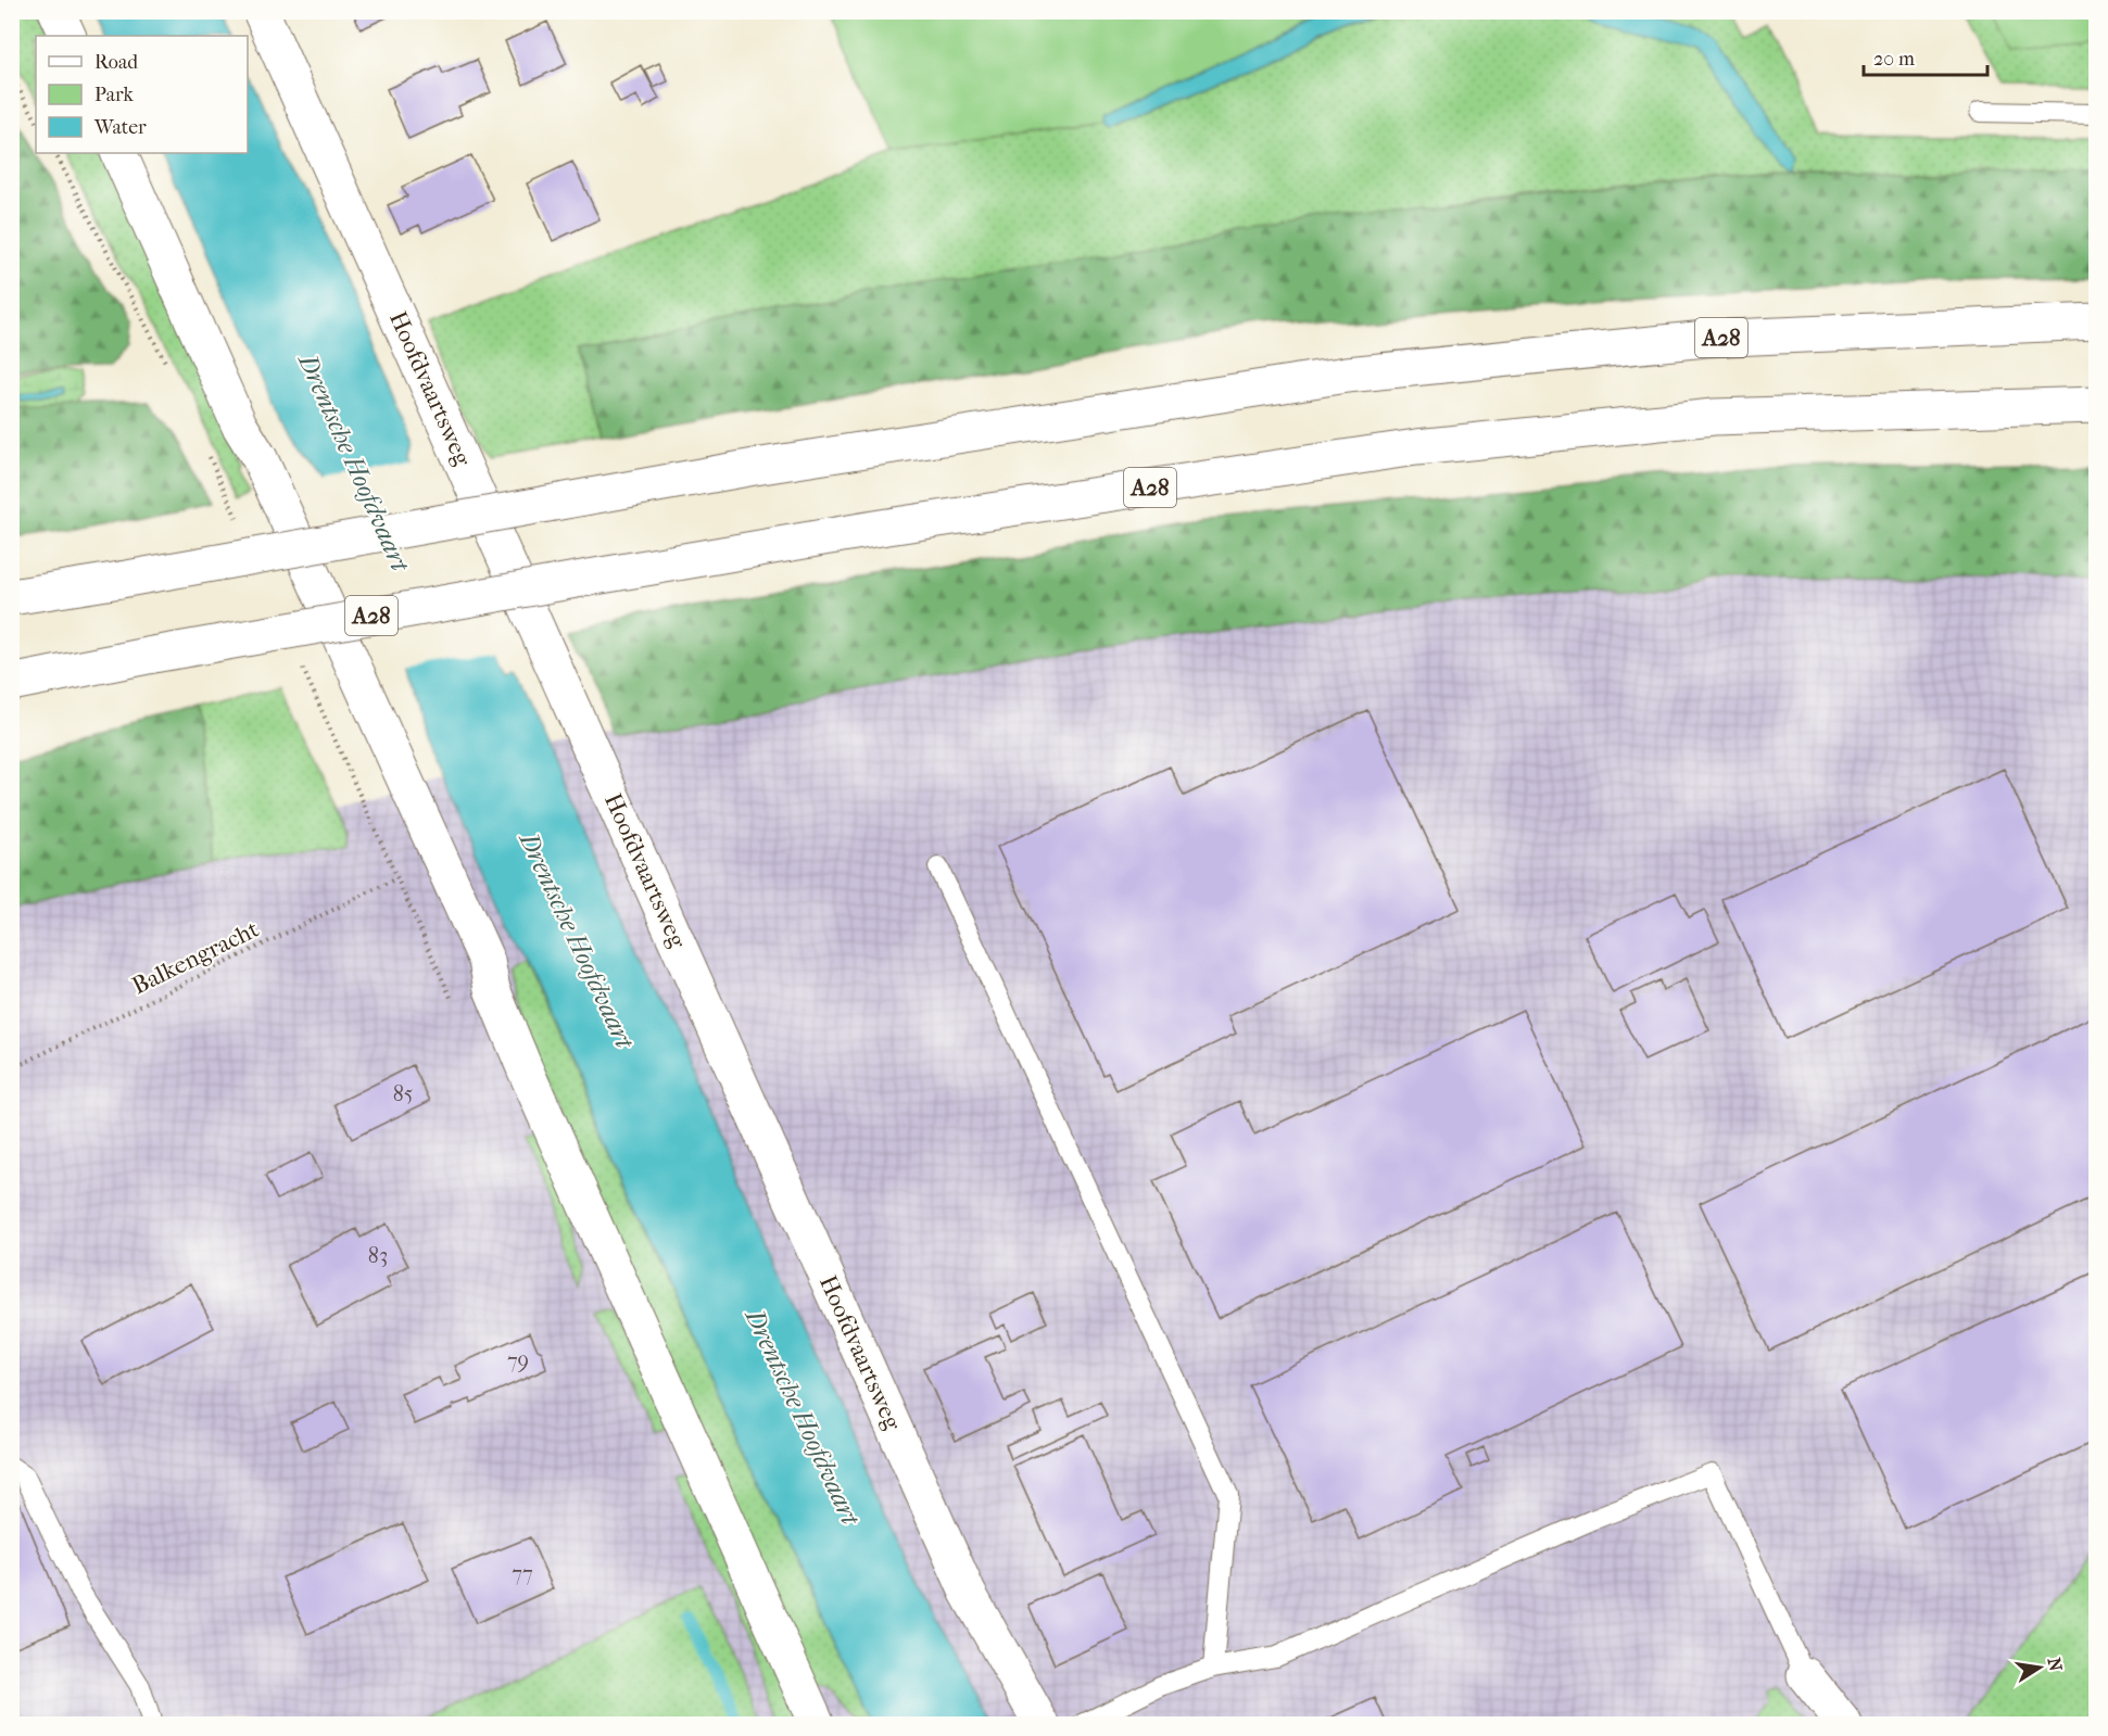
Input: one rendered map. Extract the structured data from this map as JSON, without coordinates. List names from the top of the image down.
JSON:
{
  "streets": {
    "main road": ["A28", "Hoofdvaartsweg"],
    "path": ["Balkengracht"]
  },
  "water": ["Drentsche Hoofdvaart"],
  "house_numbers": [
    "85",
    "83",
    "79",
    "77"
  ],
  "legend": ["Road", "Park", "Water"],
  "scale_bar": "20 m",
  "north": "right"
}
